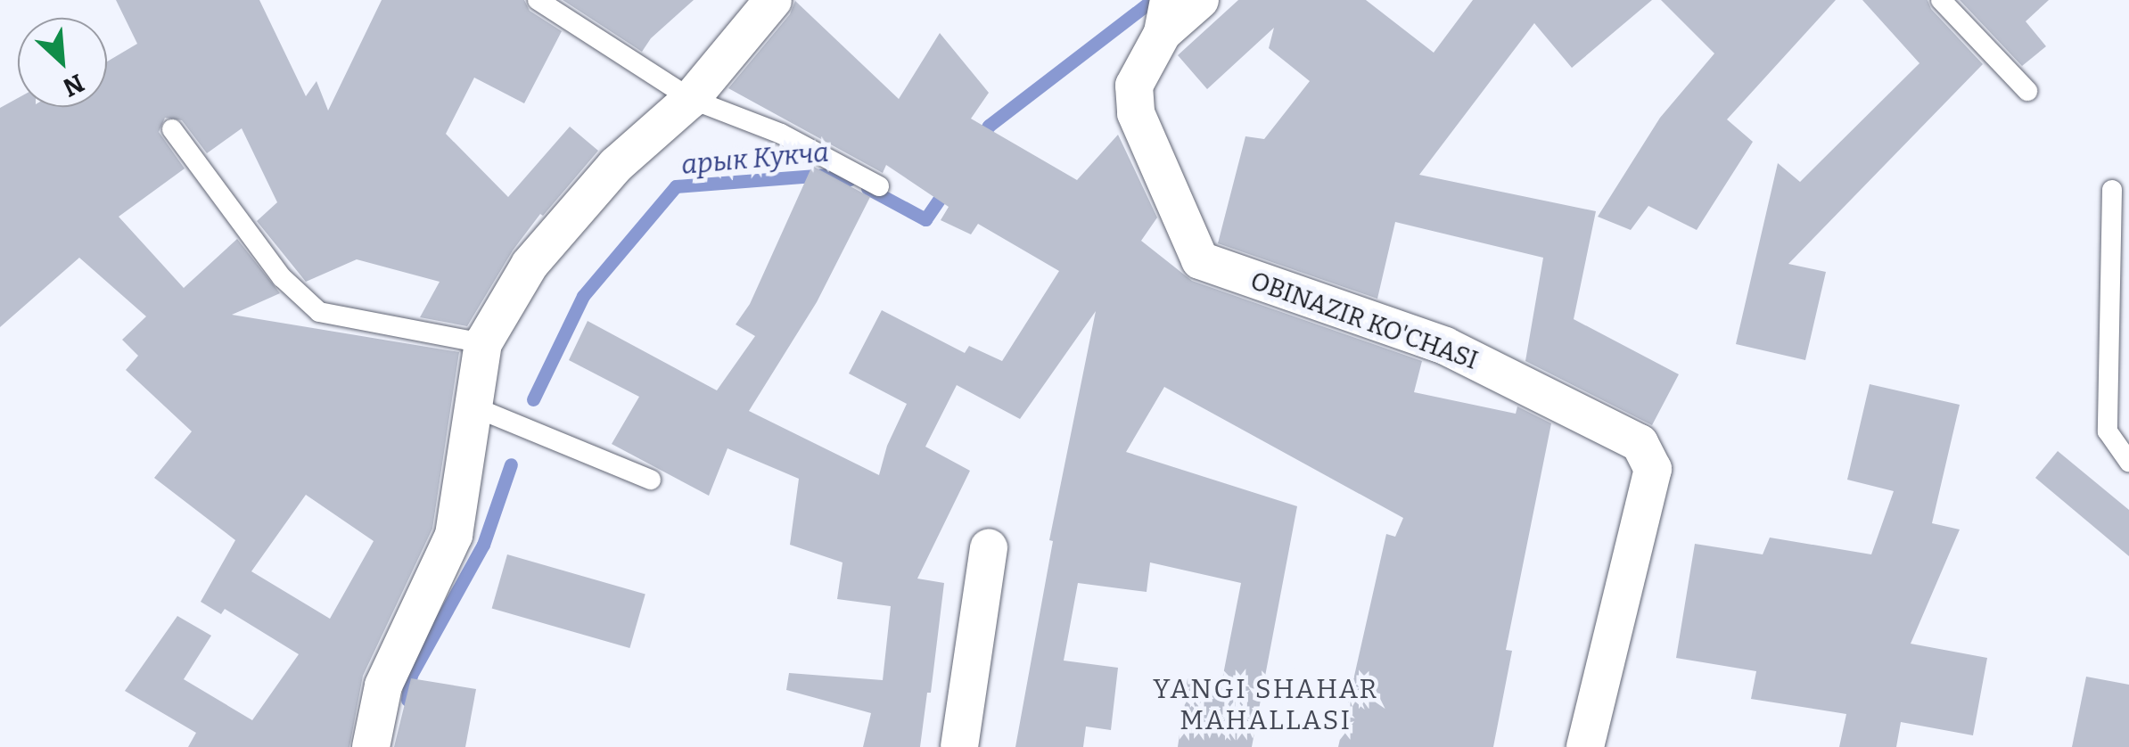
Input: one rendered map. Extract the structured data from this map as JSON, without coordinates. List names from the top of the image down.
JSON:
{
  "streets": {
    "street": ["OBINAZIR KO'CHASI"]
  },
  "districts": ["YANGI SHAHAR MAHALLASI"],
  "water": ["арык Кукча"],
  "north": "bottom right"
}
